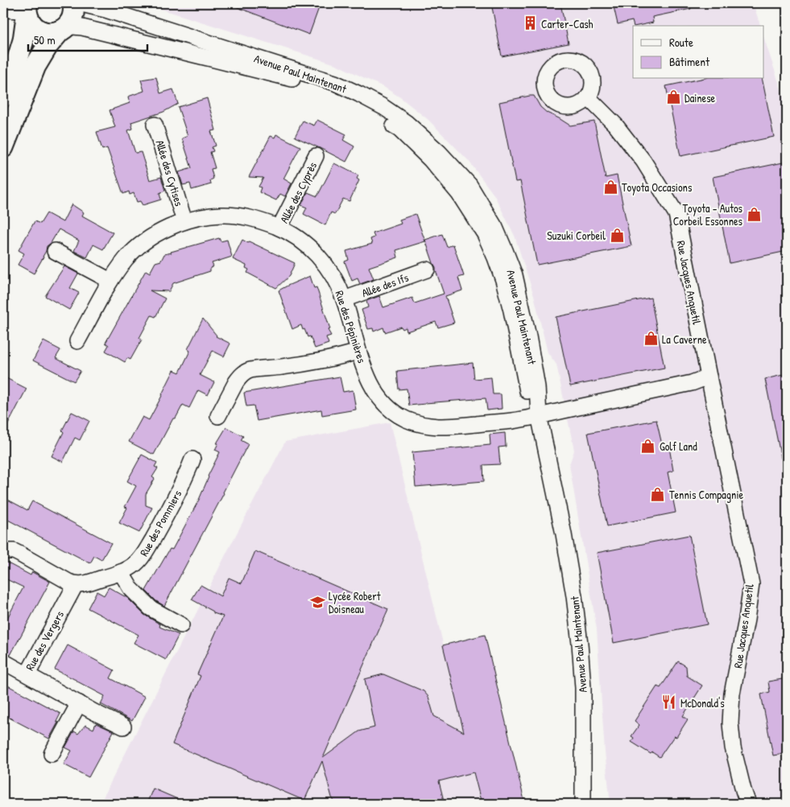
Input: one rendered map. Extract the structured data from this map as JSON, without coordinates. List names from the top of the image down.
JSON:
{
  "streets": {
    "street": [
      "Avenue Paul Maintenant",
      "Allée des Cytises",
      "Allée des Cyprès",
      "Rue Jacques Anquetil",
      "Allée des Ifs",
      "Rue des Pépinières",
      "Rue des Pommiers",
      "Rue des Vergers"
    ]
  },
  "crossings": [
    ["Avenue Paul Maintenant", "Rue des Pépinières"],
    ["Allée des Cytises", "Rue des Pépinières"],
    ["Allée des Cyprès", "Rue des Pépinières"],
    ["Allée des Ifs", "Rue des Pépinières"],
    ["Rue des Pommiers", "Rue des Vergers"]
  ],
  "places": {
    "building": ["Carter-Cash"],
    "shop": [
      "Dainese",
      "Toyota Occasions",
      "Toyota - Autos Corbeil Essonnes",
      "Suzuki Corbeil",
      "La Caverne",
      "Golf Land",
      "Tennis Compagnie"
    ],
    "school or university": ["Lycée Robert Doisneau"],
    "restaurant": ["McDonald's"]
  },
  "legend": ["Route", "Bâtiment"],
  "scale_bar": "50 m"
}
